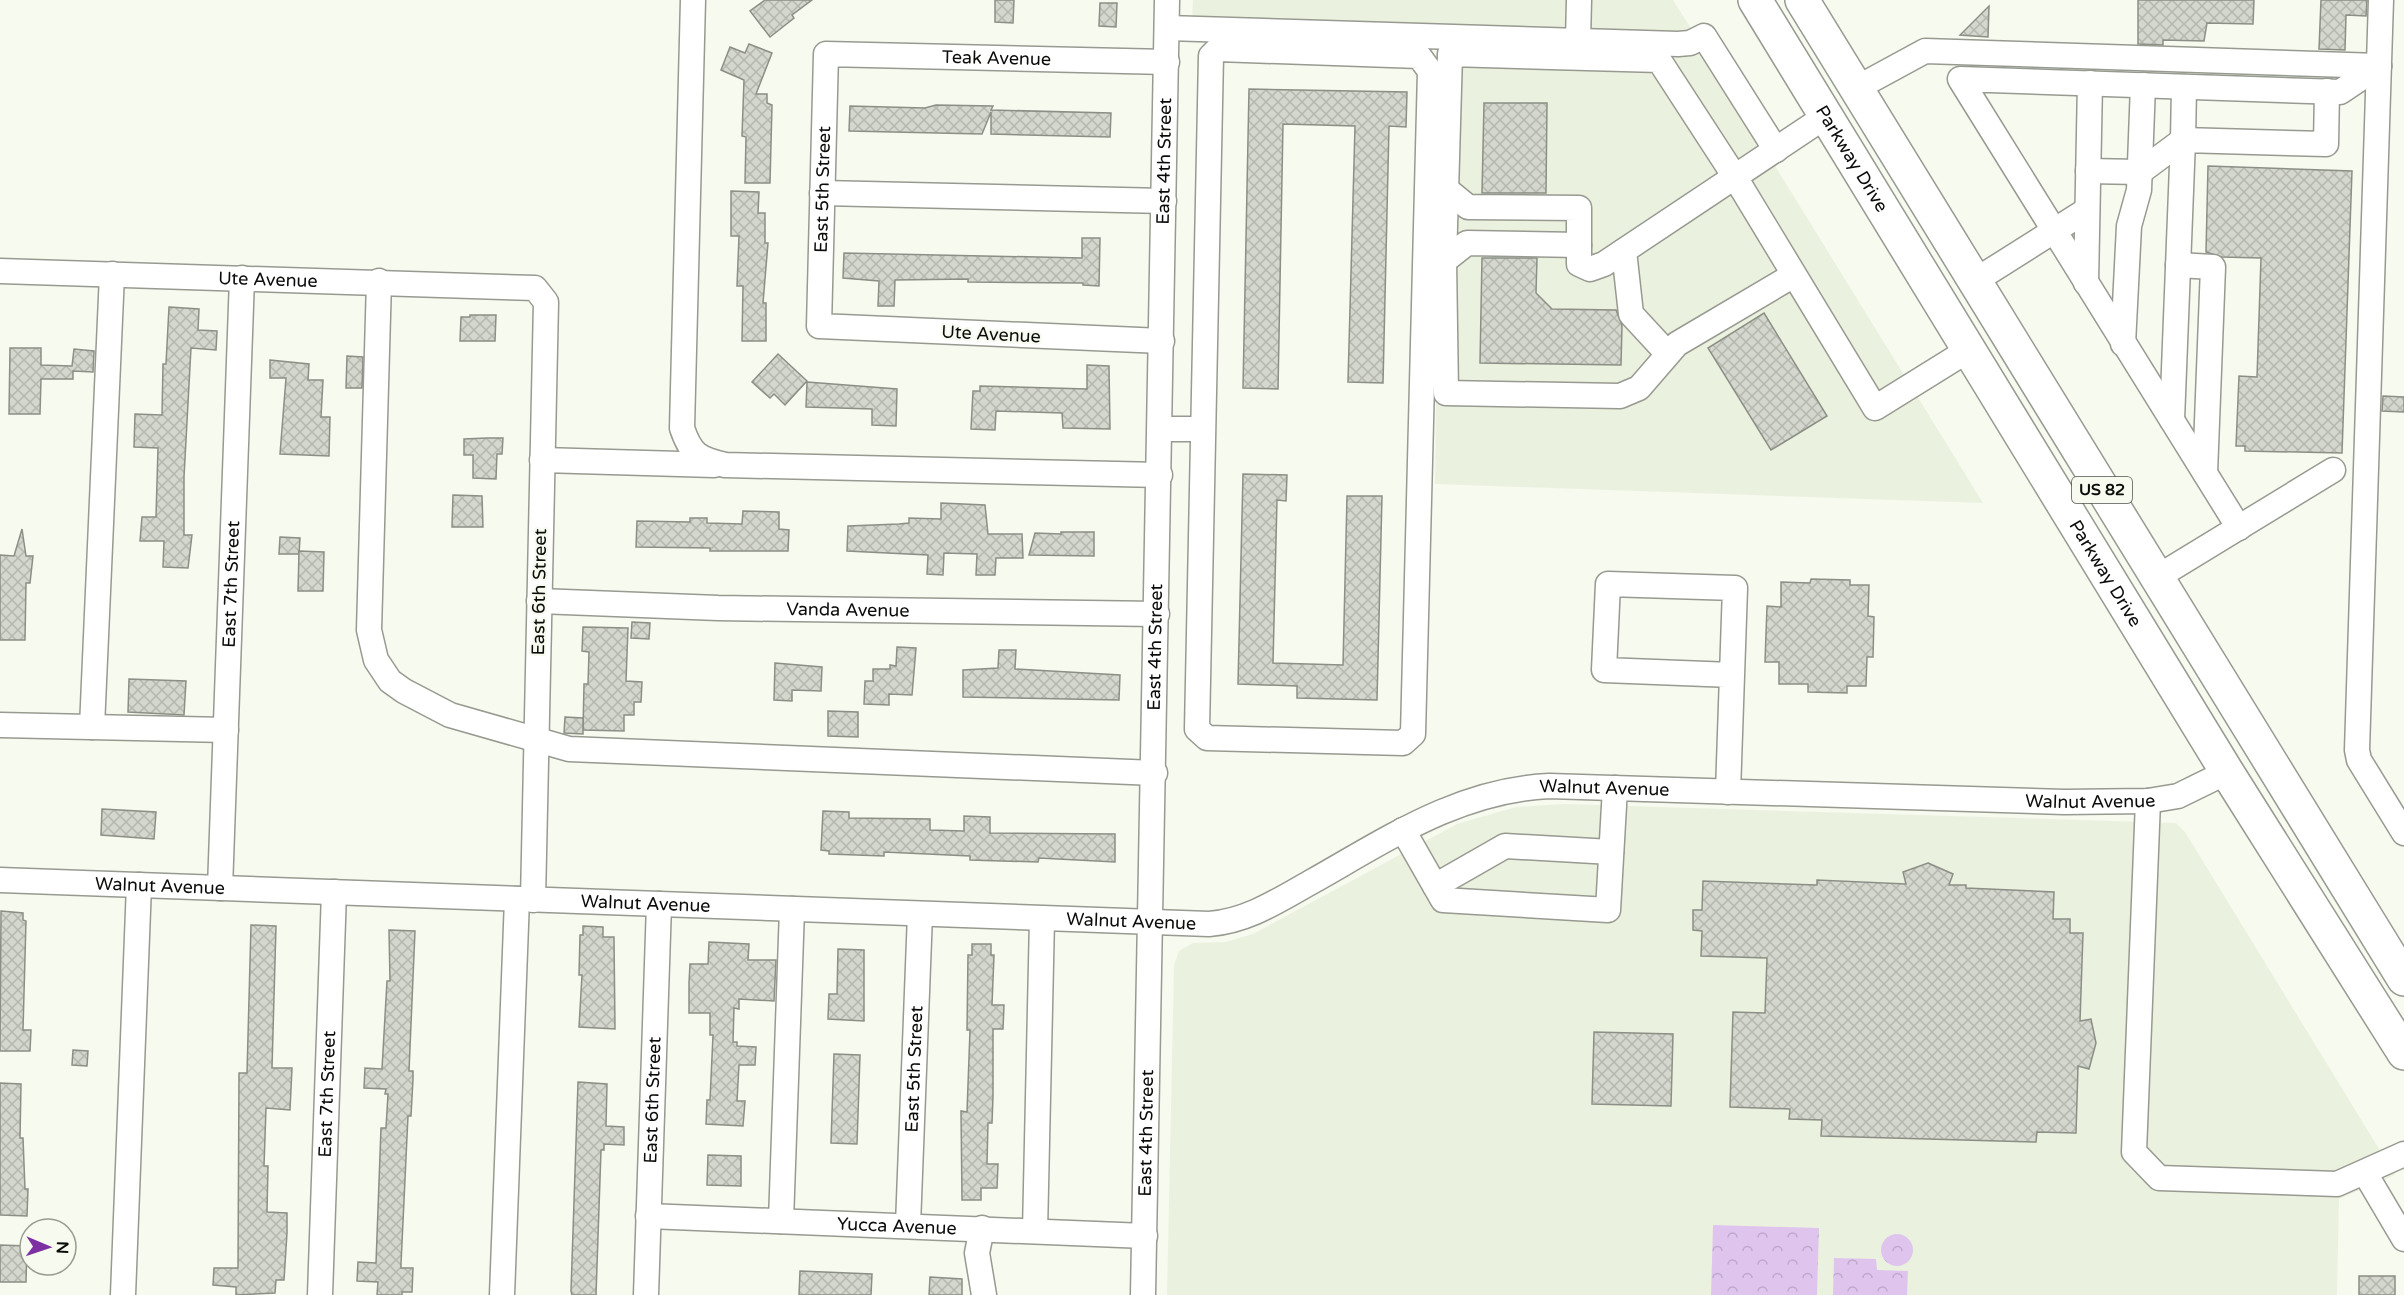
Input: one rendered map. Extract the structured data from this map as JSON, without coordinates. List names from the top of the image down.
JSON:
{
  "streets": {
    "highway": ["Parkway Drive", "US 82"],
    "street": [
      "Teak Avenue",
      "East 4th Street",
      "East 5th Street",
      "Ute Avenue",
      "East 7th Street",
      "East 6th Street",
      "Vanda Avenue",
      "Walnut Avenue",
      "Yucca Avenue"
    ]
  },
  "crossings": [
    ["Teak Avenue", "East 4th Street"],
    ["Teak Avenue", "East 5th Street"],
    ["Parkway Drive", "Walnut Avenue"],
    ["East 4th Street", "Ute Avenue"],
    ["East 4th Street", "Vanda Avenue"],
    ["East 4th Street", "Walnut Avenue"],
    ["East 4th Street", "Yucca Avenue"],
    ["East 5th Street", "Ute Avenue"],
    ["East 5th Street", "Walnut Avenue"],
    ["East 5th Street", "Yucca Avenue"],
    ["Ute Avenue", "East 7th Street"],
    ["Ute Avenue", "East 6th Street"],
    ["East 7th Street", "Walnut Avenue"],
    ["East 6th Street", "Vanda Avenue"],
    ["East 6th Street", "Walnut Avenue"],
    ["East 6th Street", "Yucca Avenue"]
  ],
  "north": "right"
}
